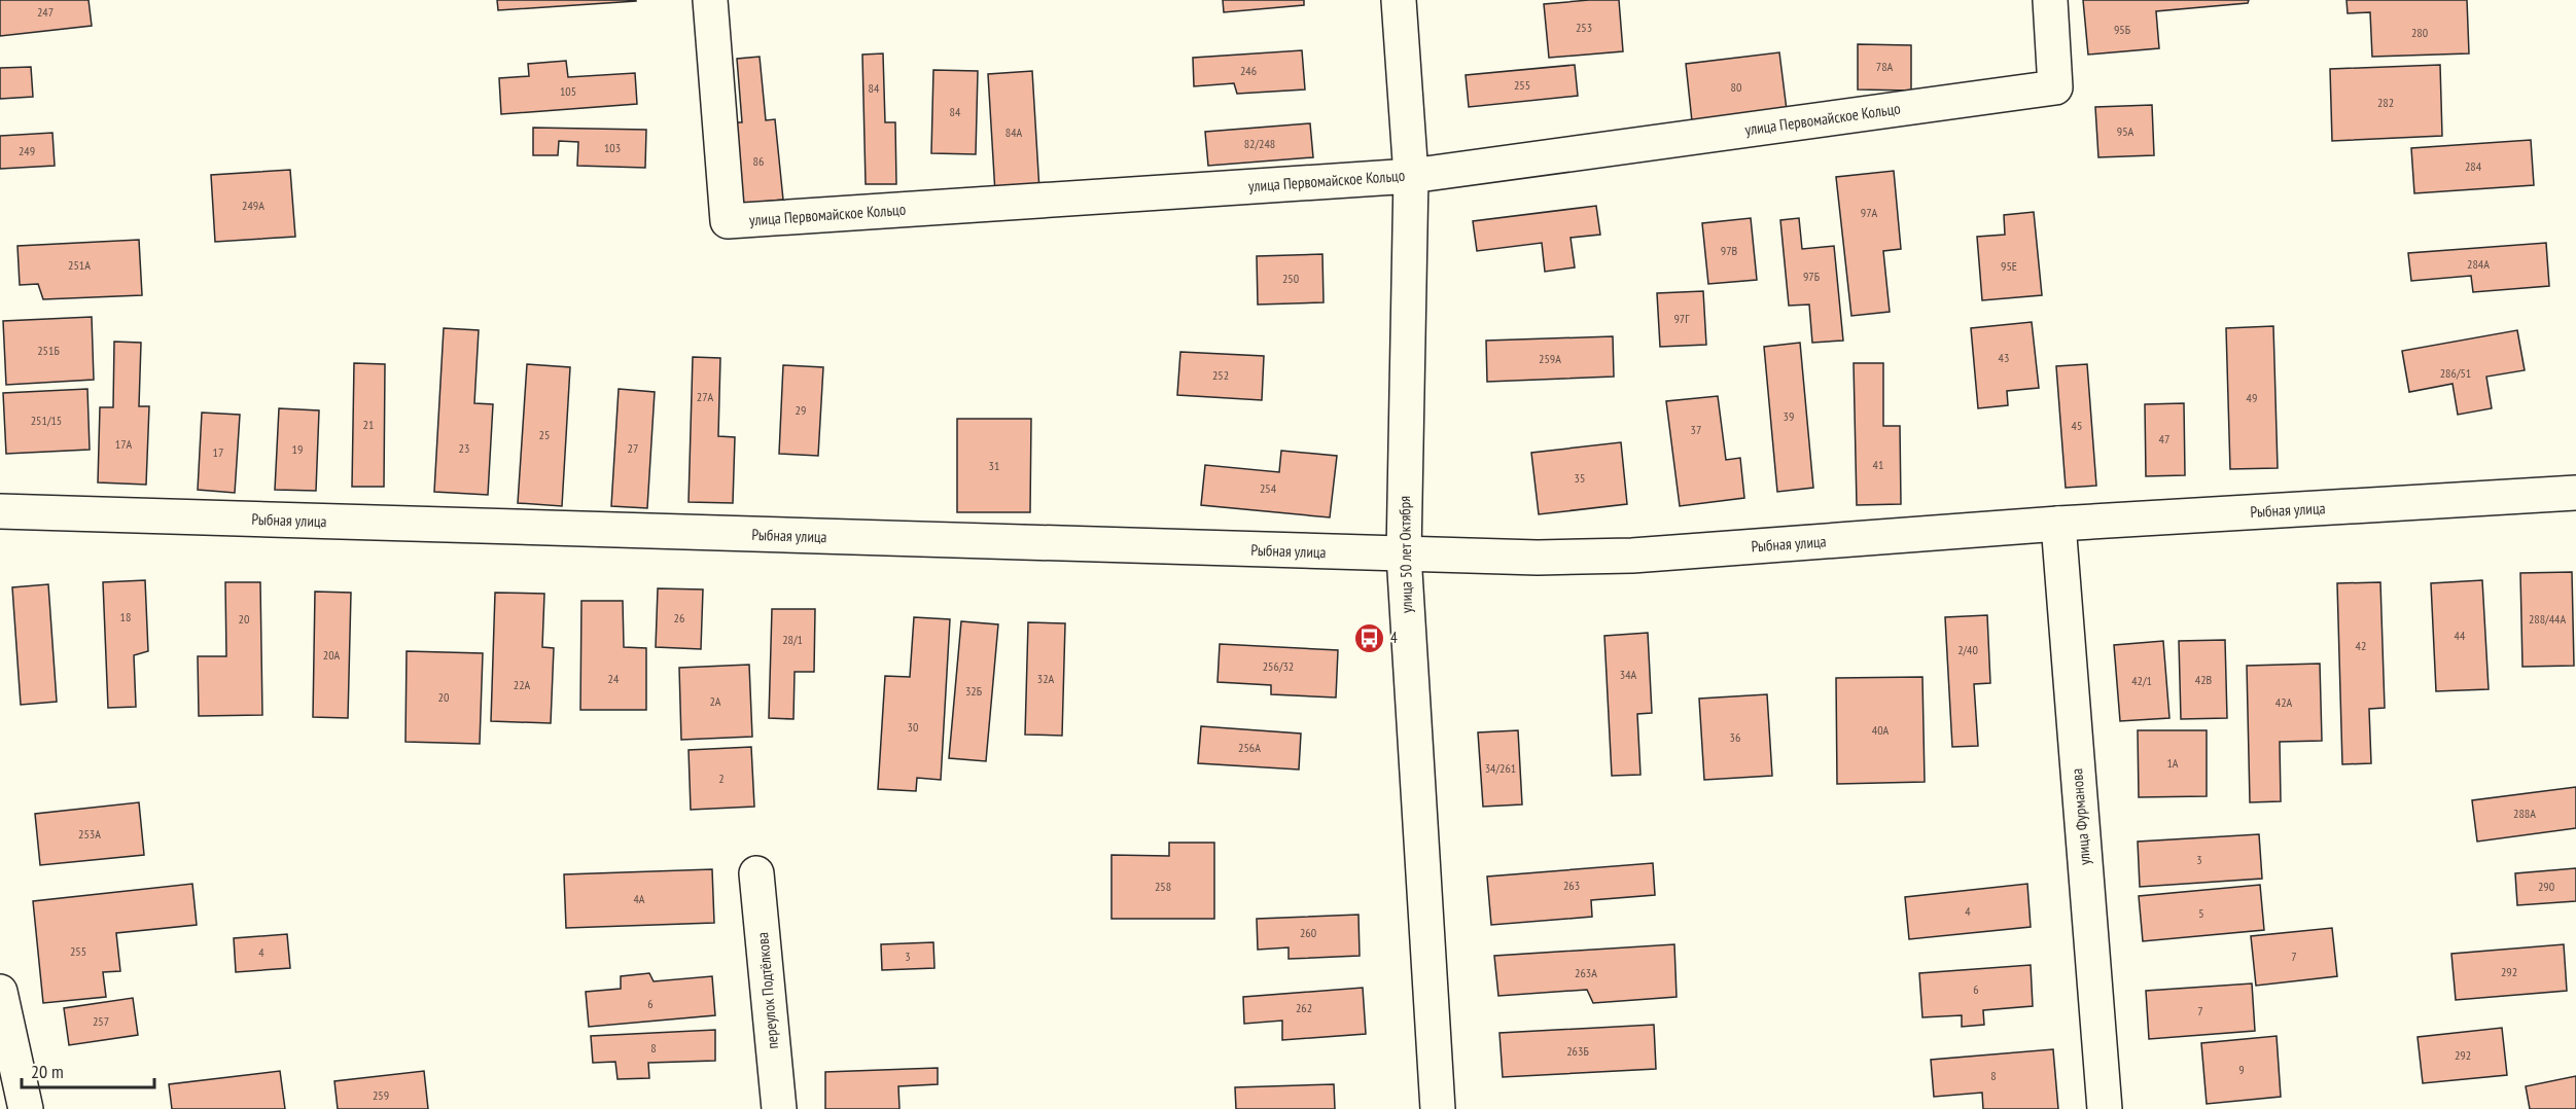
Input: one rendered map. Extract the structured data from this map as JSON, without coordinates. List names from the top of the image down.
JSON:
{
  "streets": {
    "street": [
      "улица Первомайское Кольцо",
      "Рыбная улица",
      "улица 50 лет Октября",
      "улица Фурманова",
      "переулок Подтёлкова"
    ]
  },
  "crossings": [
    ["улица Первомайское Кольцо", "улица 50 лет Октября"],
    ["Рыбная улица", "улица 50 лет Октября"],
    ["Рыбная улица", "улица Фурманова"]
  ],
  "places": {
    "bus stop": ["4"]
  },
  "house_numbers": [
    "247",
    "253",
    "95Б",
    "280",
    "78А",
    "246",
    "255",
    "80",
    "84",
    "105",
    "282",
    "84",
    "95А",
    "84А",
    "82/248",
    "103",
    "249",
    "86",
    "284",
    "249А",
    "97А",
    "97В",
    "284А",
    "251А",
    "95Е",
    "97Б",
    "250",
    "97Г",
    "251Б",
    "43",
    "259А",
    "286/51",
    "252",
    "27А",
    "49",
    "29",
    "39",
    "251/15",
    "21",
    "45",
    "37",
    "25",
    "47",
    "17А",
    "23",
    "27",
    "19",
    "17",
    "41",
    "31",
    "35",
    "254",
    "18",
    "26",
    "20",
    "288/44А",
    "44",
    "28/1",
    "42",
    "2/40",
    "20А",
    "256/32",
    "34А",
    "24",
    "32А",
    "42В",
    "42/1",
    "22А",
    "32Б",
    "20",
    "2А",
    "42А",
    "30",
    "40А",
    "36",
    "256А",
    "1А",
    "34/261",
    "2",
    "288А",
    "253А",
    "3",
    "263",
    "258",
    "290",
    "4А",
    "4",
    "5",
    "260",
    "255",
    "4",
    "3",
    "7",
    "292",
    "263А",
    "6",
    "6",
    "262",
    "7",
    "257",
    "8",
    "263Б",
    "292",
    "9",
    "8",
    "259"
  ],
  "scale_bar": "20 m"
}
